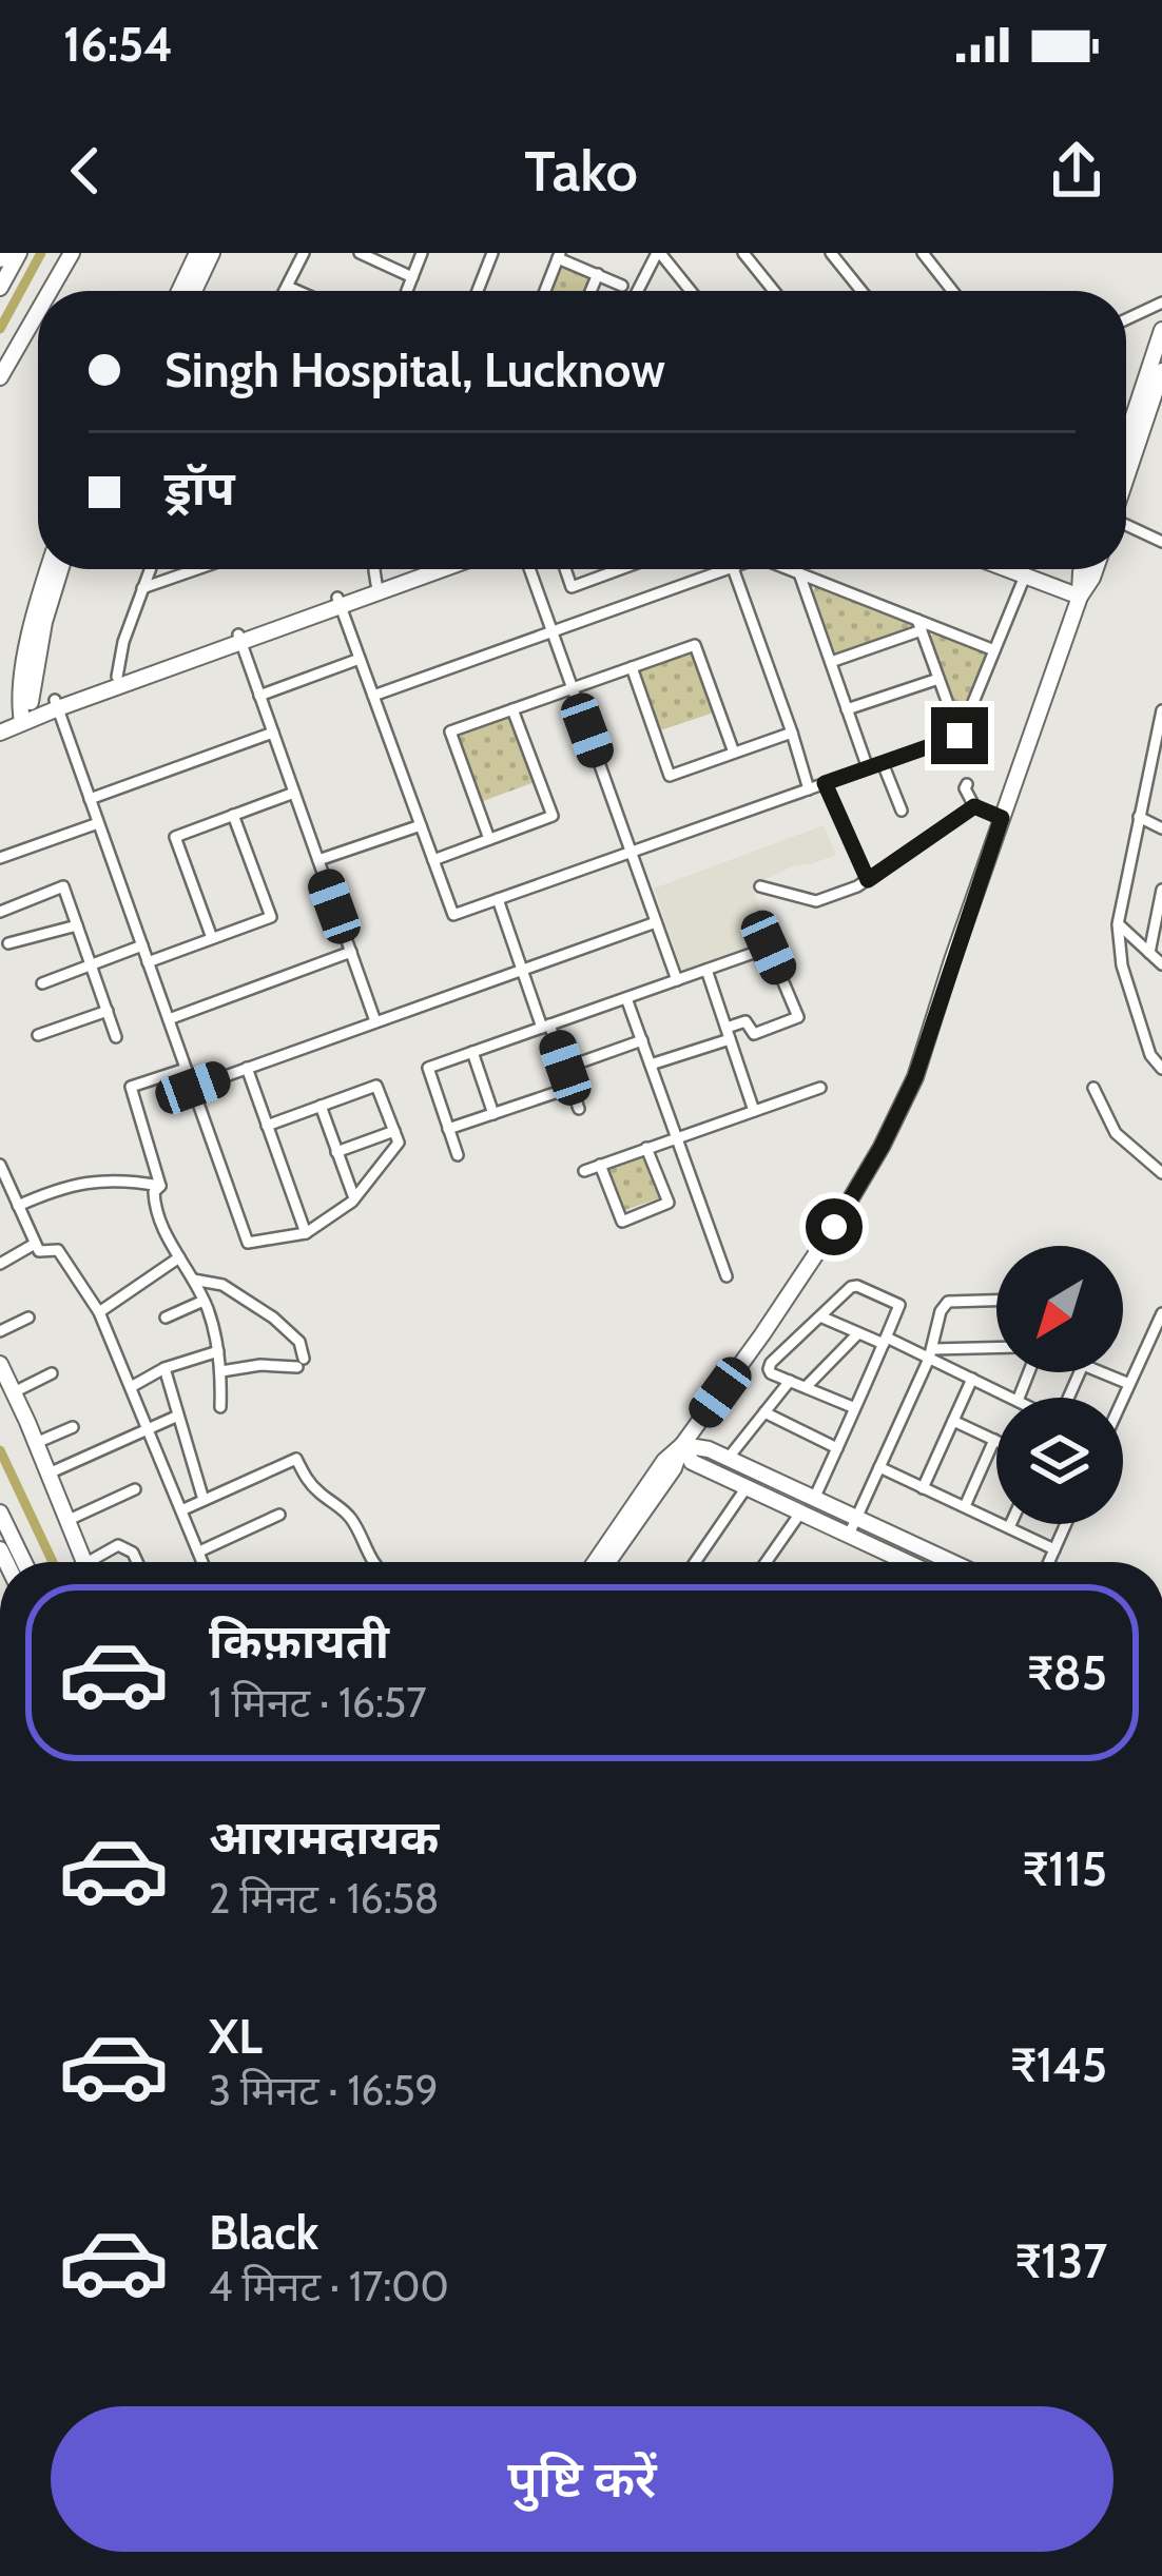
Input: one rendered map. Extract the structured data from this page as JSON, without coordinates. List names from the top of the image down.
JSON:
{
  "north": "bottom left",
  "page": {
    "status": "16:54",
    "header": "Tako",
    "banner": ["Singh Hospital, Lucknow", "ड्रॉप"],
    "list": [
      {
        "name": "किफ़ायती",
        "note": "1 मिनट · 16:57",
        "value": "₹85"
      },
      {
        "name": "आरामदायक",
        "note": "2 मिनट · 16:58",
        "value": "₹115"
      },
      {
        "name": "XL",
        "note": "3 मिनट · 16:59",
        "value": "₹145"
      },
      {
        "name": "Black",
        "note": "4 मिनट · 17:00",
        "value": "₹137"
      }
    ],
    "buttons": "पुष्टि करें"
  }
}
